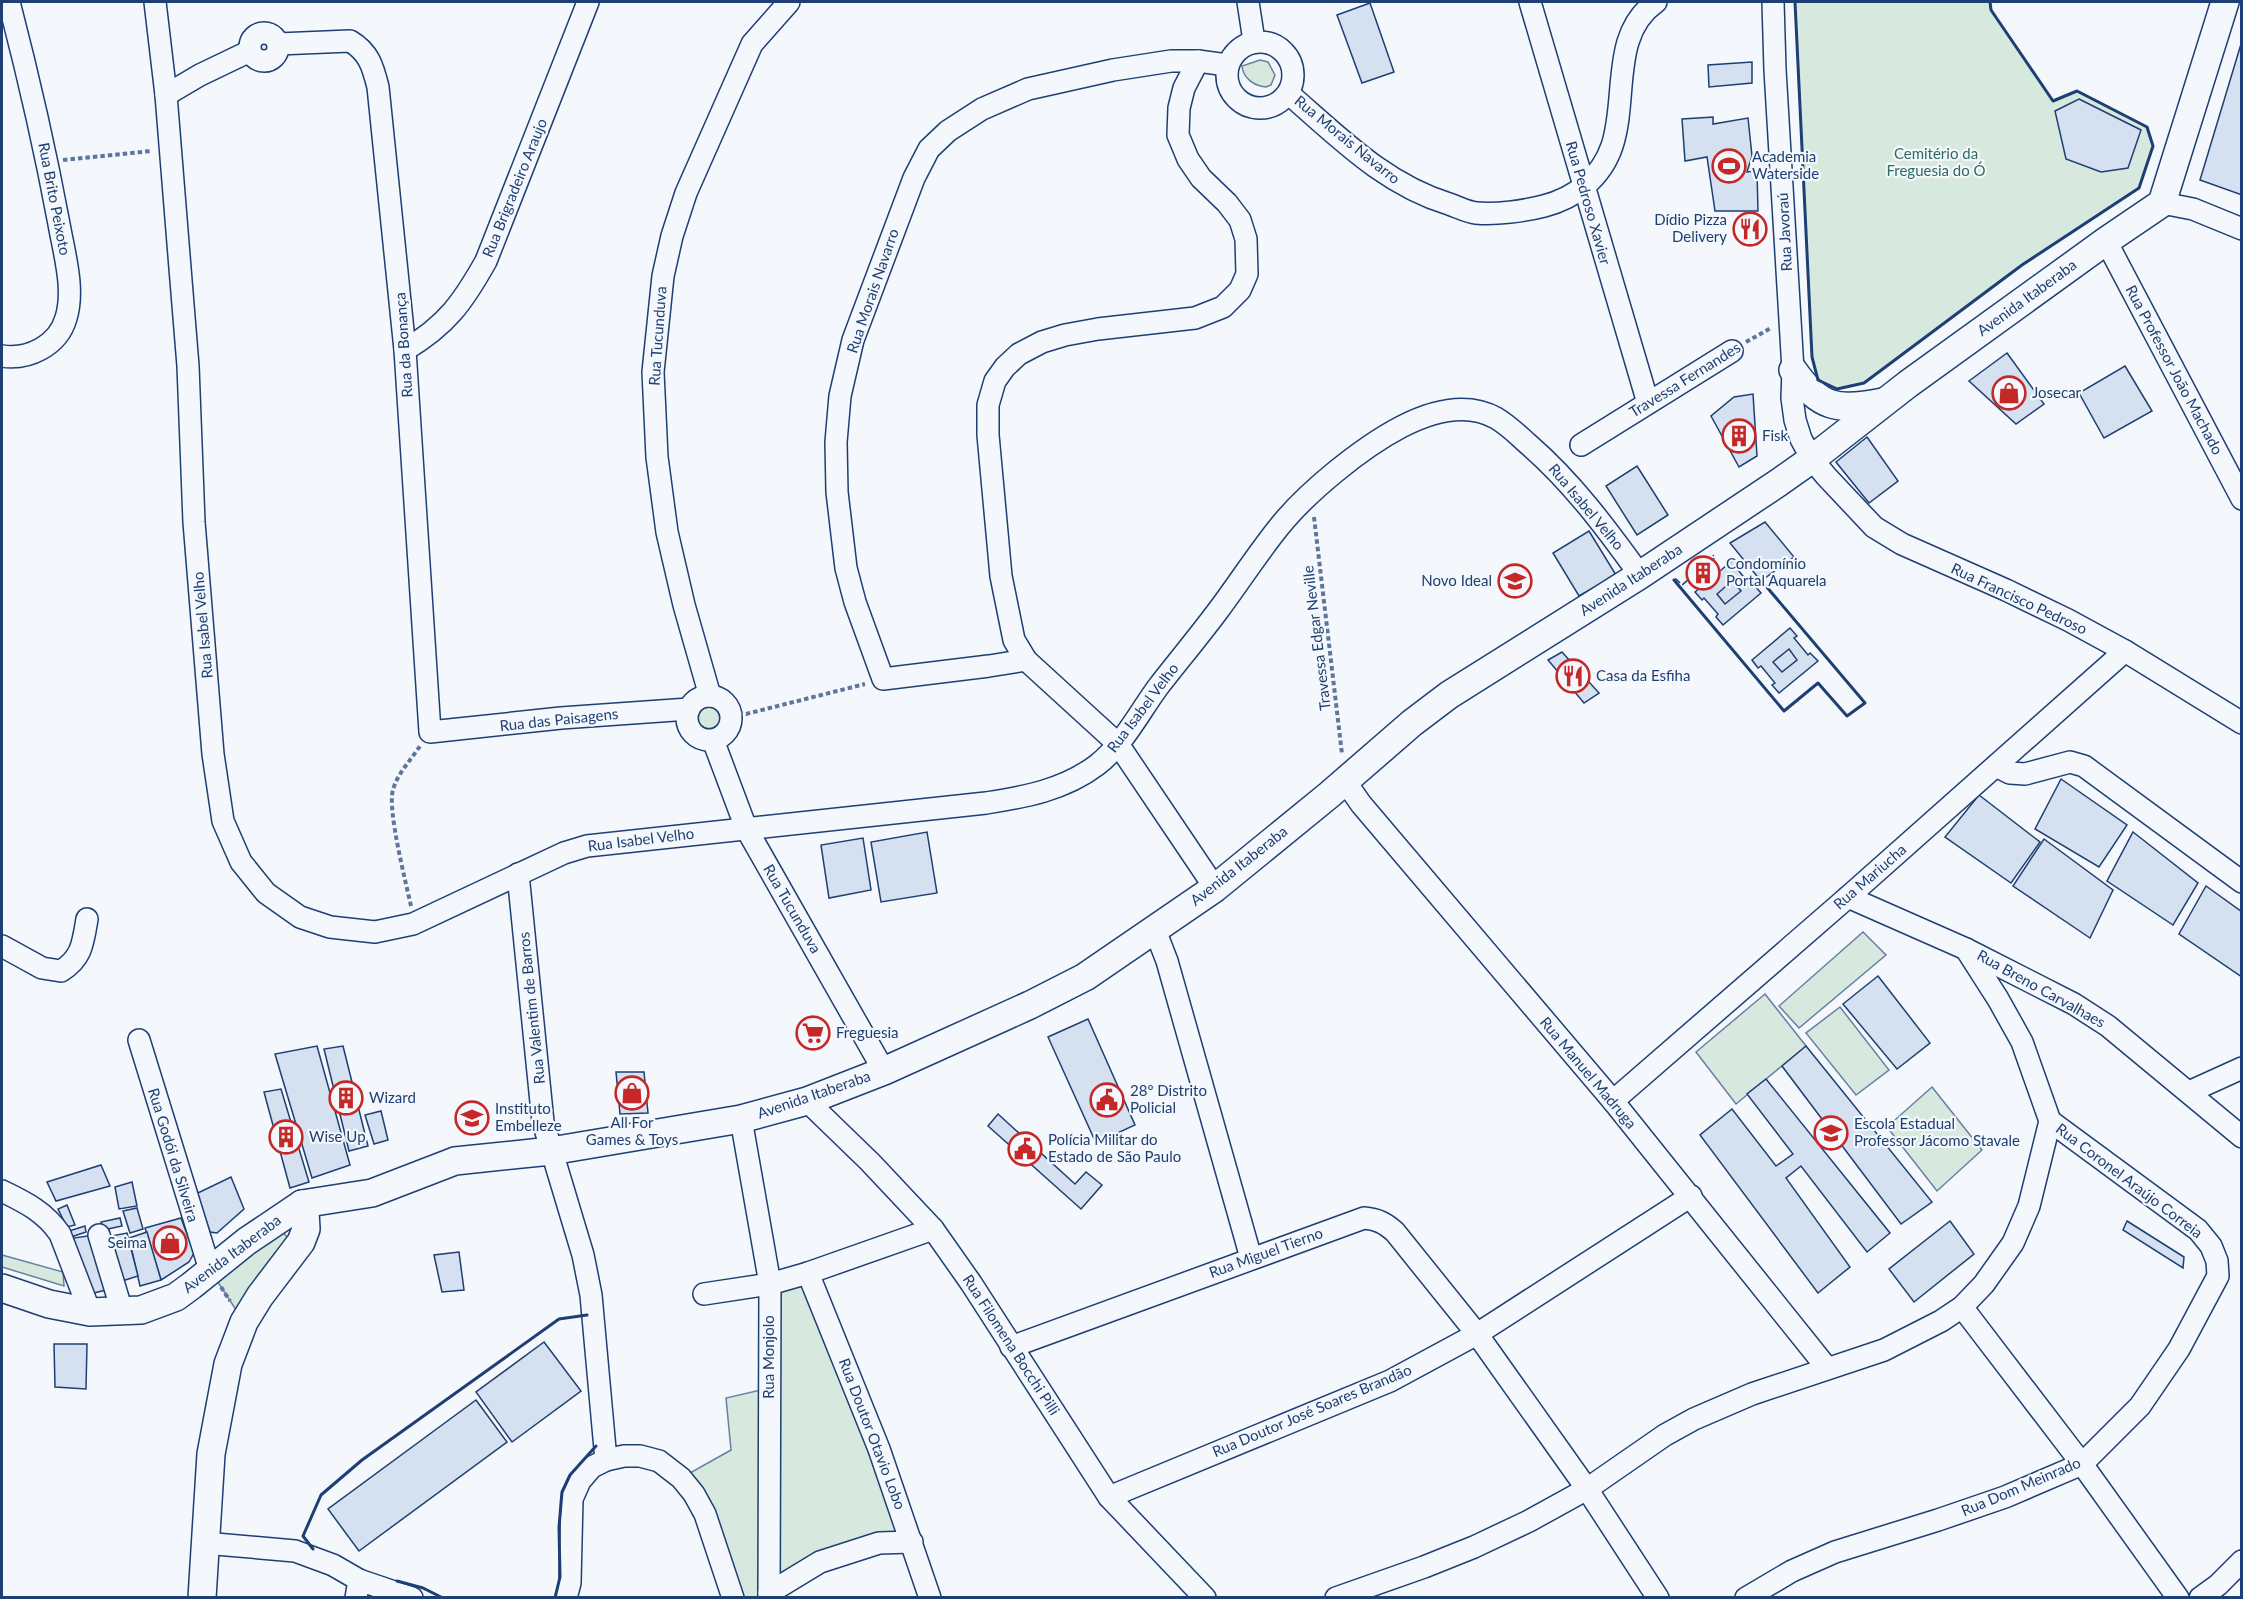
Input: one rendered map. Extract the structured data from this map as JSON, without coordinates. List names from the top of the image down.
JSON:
{
  "streets": {
    "main road": ["Avenida Itaberaba"],
    "street": [
      "Rua Morais Navarro",
      "Rua Brigradeiro Araujo",
      "Rua Brito Peixoto",
      "Rua Pedroso Xavier",
      "Rua Javoraú",
      "Rua Tucunduva",
      "Rua da Bonança",
      "Rua Professor João Machado",
      "Travessa Fernandes",
      "Rua Isabel Velho",
      "Rua Francisco Pedroso",
      "Rua das Paisagens",
      "Rua Mariucha",
      "Rua Breno Carvalhaes",
      "Rua Valentim de Barros",
      "Rua Manuel Madruga",
      "Rua Godói da Silveira",
      "Rua Coronel Araújo Correia",
      "Rua Miguel Tierno",
      "Rua Filomena Bocchi Pilli",
      "Rua Monjolo",
      "Rua Doutor José Soares Brandão",
      "Rua Doutor Otavio Lobo",
      "Rua Dom Meinrado"
    ],
    "path": ["Travessa Edgar Neville"]
  },
  "crossings": [
    ["Rua Morais Navarro", "Rua Pedroso Xavier"],
    ["Rua Brigradeiro Araujo", "Rua da Bonança"],
    ["Rua Pedroso Xavier", "Travessa Fernandes"],
    ["Rua Javoraú", "Avenida Itaberaba"],
    ["Rua Javoraú", "Travessa Fernandes"],
    ["Rua Javoraú", "Rua Francisco Pedroso"],
    ["Avenida Itaberaba", "Rua Tucunduva"],
    ["Avenida Itaberaba", "Rua Professor João Machado"],
    ["Avenida Itaberaba", "Rua Isabel Velho"],
    ["Avenida Itaberaba", "Rua Francisco Pedroso"],
    ["Avenida Itaberaba", "Travessa Edgar Neville"],
    ["Avenida Itaberaba", "Rua Valentim de Barros"],
    ["Avenida Itaberaba", "Rua Manuel Madruga"],
    ["Avenida Itaberaba", "Rua Godói da Silveira"],
    ["Avenida Itaberaba", "Rua Filomena Bocchi Pilli"],
    ["Avenida Itaberaba", "Rua Monjolo"],
    ["Rua Tucunduva", "Rua Isabel Velho"],
    ["Rua Tucunduva", "Rua das Paisagens"],
    ["Rua da Bonança", "Rua Isabel Velho"],
    ["Rua da Bonança", "Rua das Paisagens"],
    ["Rua Isabel Velho", "Travessa Edgar Neville"],
    ["Rua Isabel Velho", "Rua Valentim de Barros"],
    ["Rua Francisco Pedroso", "Rua Mariucha"],
    ["Travessa Edgar Neville", "Rua Manuel Madruga"],
    ["Rua Mariucha", "Rua Breno Carvalhaes"],
    ["Rua Mariucha", "Rua Manuel Madruga"],
    ["Rua Manuel Madruga", "Rua Doutor José Soares Brandão"],
    ["Rua Coronel Araújo Correia", "Rua Dom Meinrado"],
    ["Rua Miguel Tierno", "Rua Filomena Bocchi Pilli"],
    ["Rua Miguel Tierno", "Rua Doutor José Soares Brandão"],
    ["Rua Filomena Bocchi Pilli", "Rua Doutor José Soares Brandão"]
  ],
  "parks": ["Cemitério da Freguesia do Ó"],
  "places": {
    "sports": ["Academia Waterside"],
    "restaurant": ["Dídio Pizza Delivery", "Casa da Esfiha"],
    "shop": ["Josecar", "All For Games & Toys", "Seima"],
    "building": [
      "Fisk",
      "Condomínio Portal Aquarela",
      "Wizard",
      "Wise Up"
    ],
    "school or university": ["Novo Ideal", "Instituto Embelleze", "Escola Estadual Professor Jácomo Stavale"],
    "supermarket": ["Freguesia"],
    "public building": ["28º Distrito Policial", "Polícia Militar do Estado de São Paulo"]
  }
}
